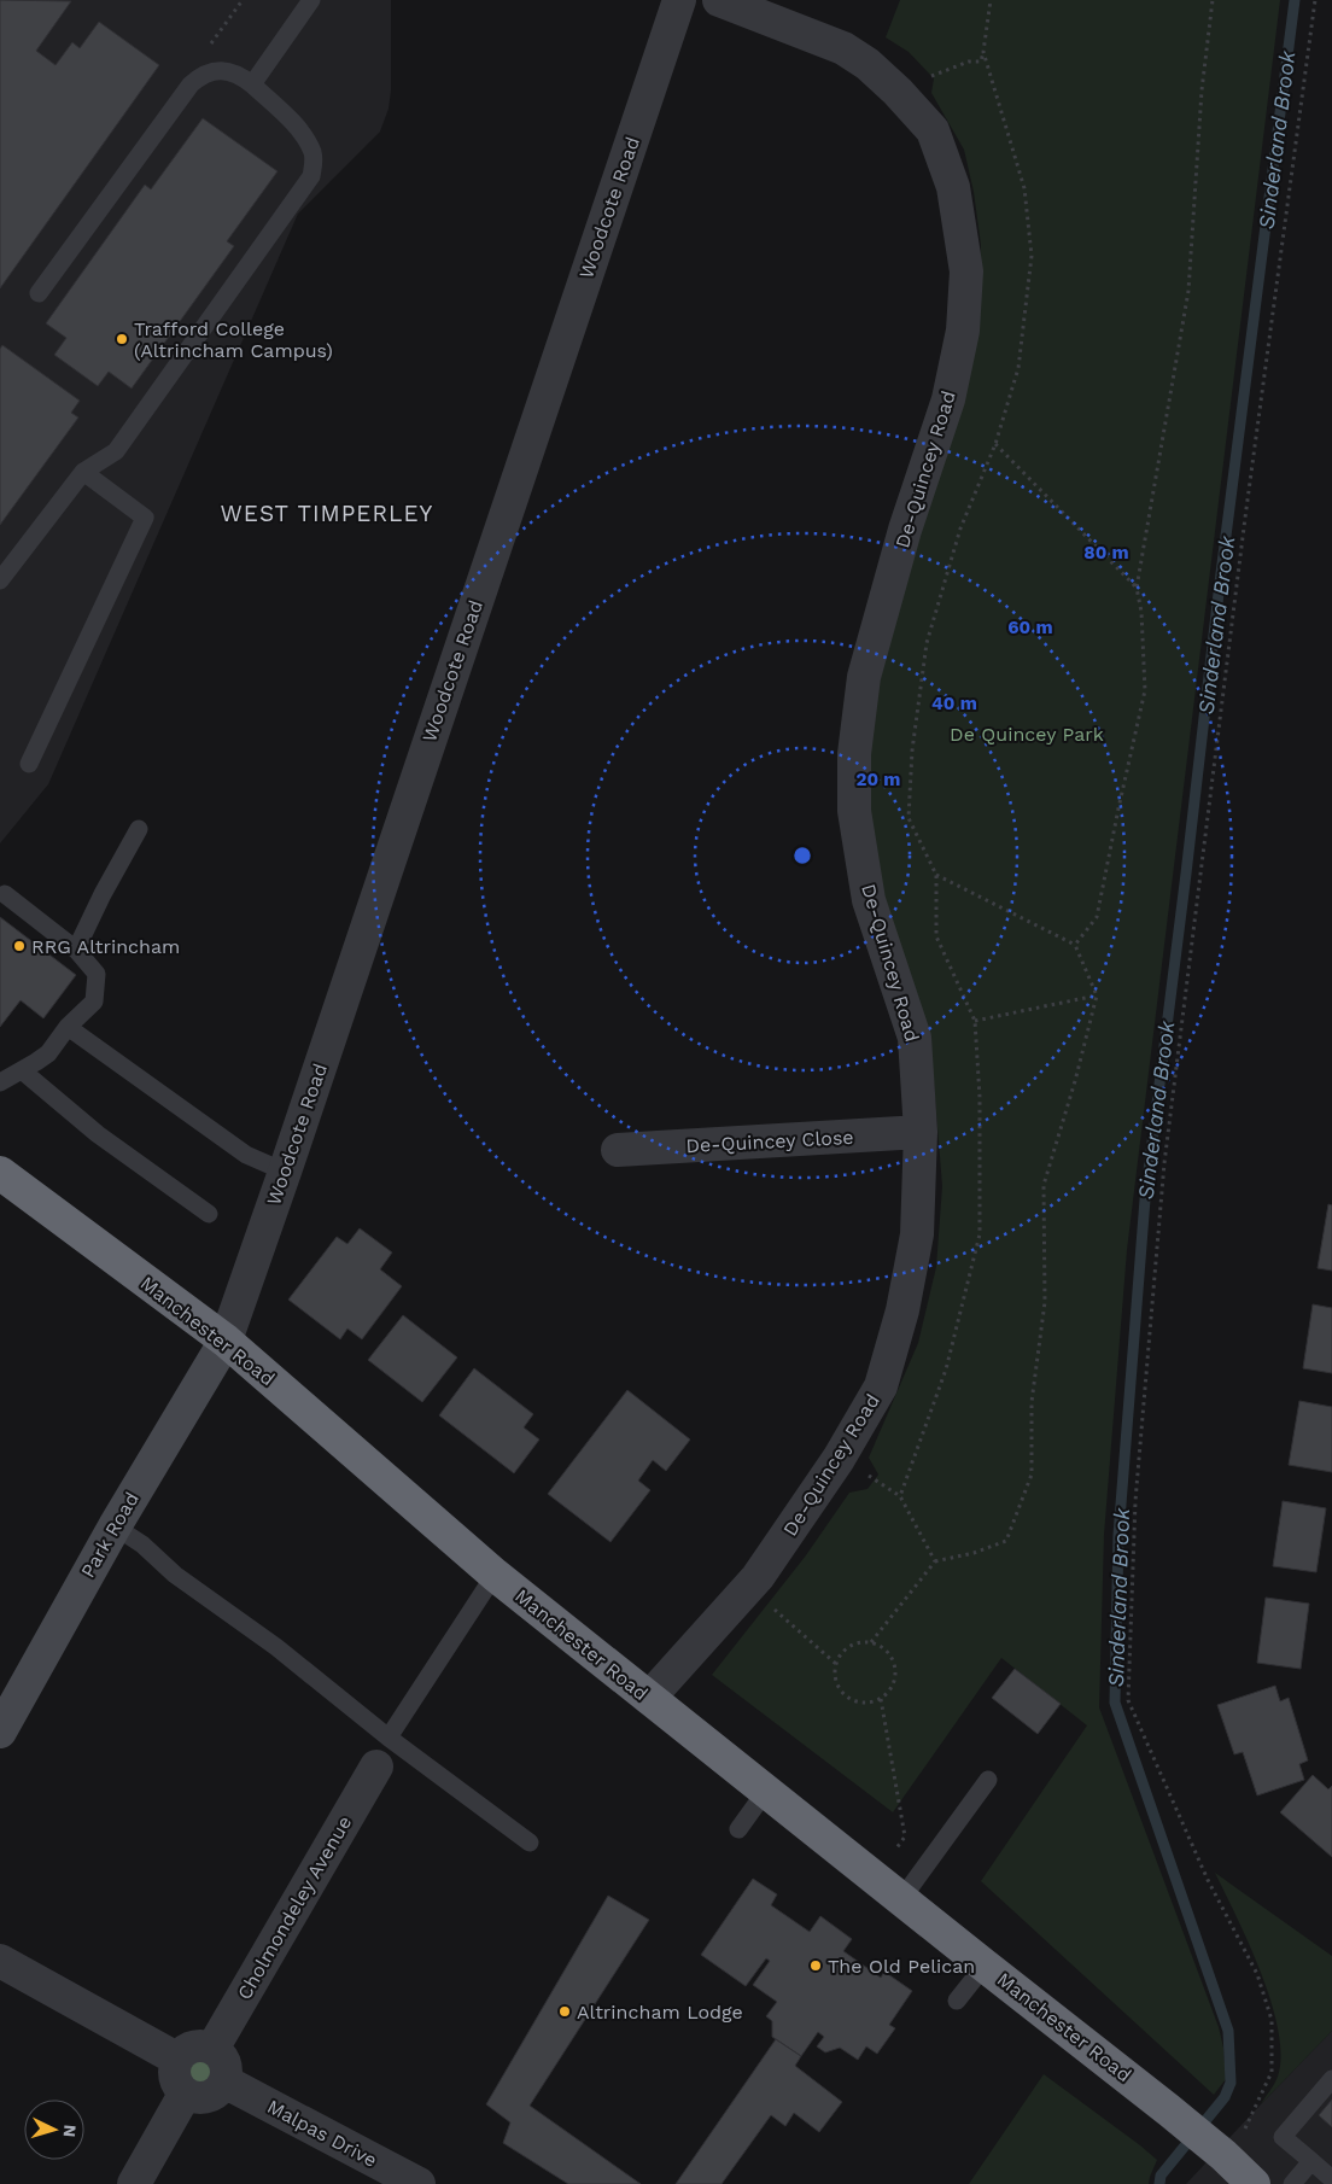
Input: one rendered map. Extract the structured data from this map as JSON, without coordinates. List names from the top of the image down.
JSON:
{
  "streets": {
    "highway": ["Manchester Road"],
    "main road": ["Park Road"],
    "street": [
      "Woodcote Road",
      "De-Quincey Road",
      "De-Quincey Close",
      "Cholmondeley Avenue",
      "Malpas Drive"
    ]
  },
  "crossings": [
    ["Woodcote Road", "Manchester Road"],
    ["Woodcote Road", "Park Road"],
    ["De-Quincey Road", "De-Quincey Close"],
    ["De-Quincey Road", "Manchester Road"],
    ["Manchester Road", "Park Road"],
    ["Cholmondeley Avenue", "Malpas Drive"]
  ],
  "districts": ["WEST TIMPERLEY"],
  "water": ["Sinderland Brook"],
  "parks": ["De Quincey Park"],
  "places": [
    "Trafford College (Altrincham Campus)",
    "RRG Altrincham",
    "The Old Pelican",
    "Altrincham Lodge"
  ],
  "north": "right",
  "rings": [
    "80 m",
    "60 m",
    "40 m",
    "20 m"
  ]
}
